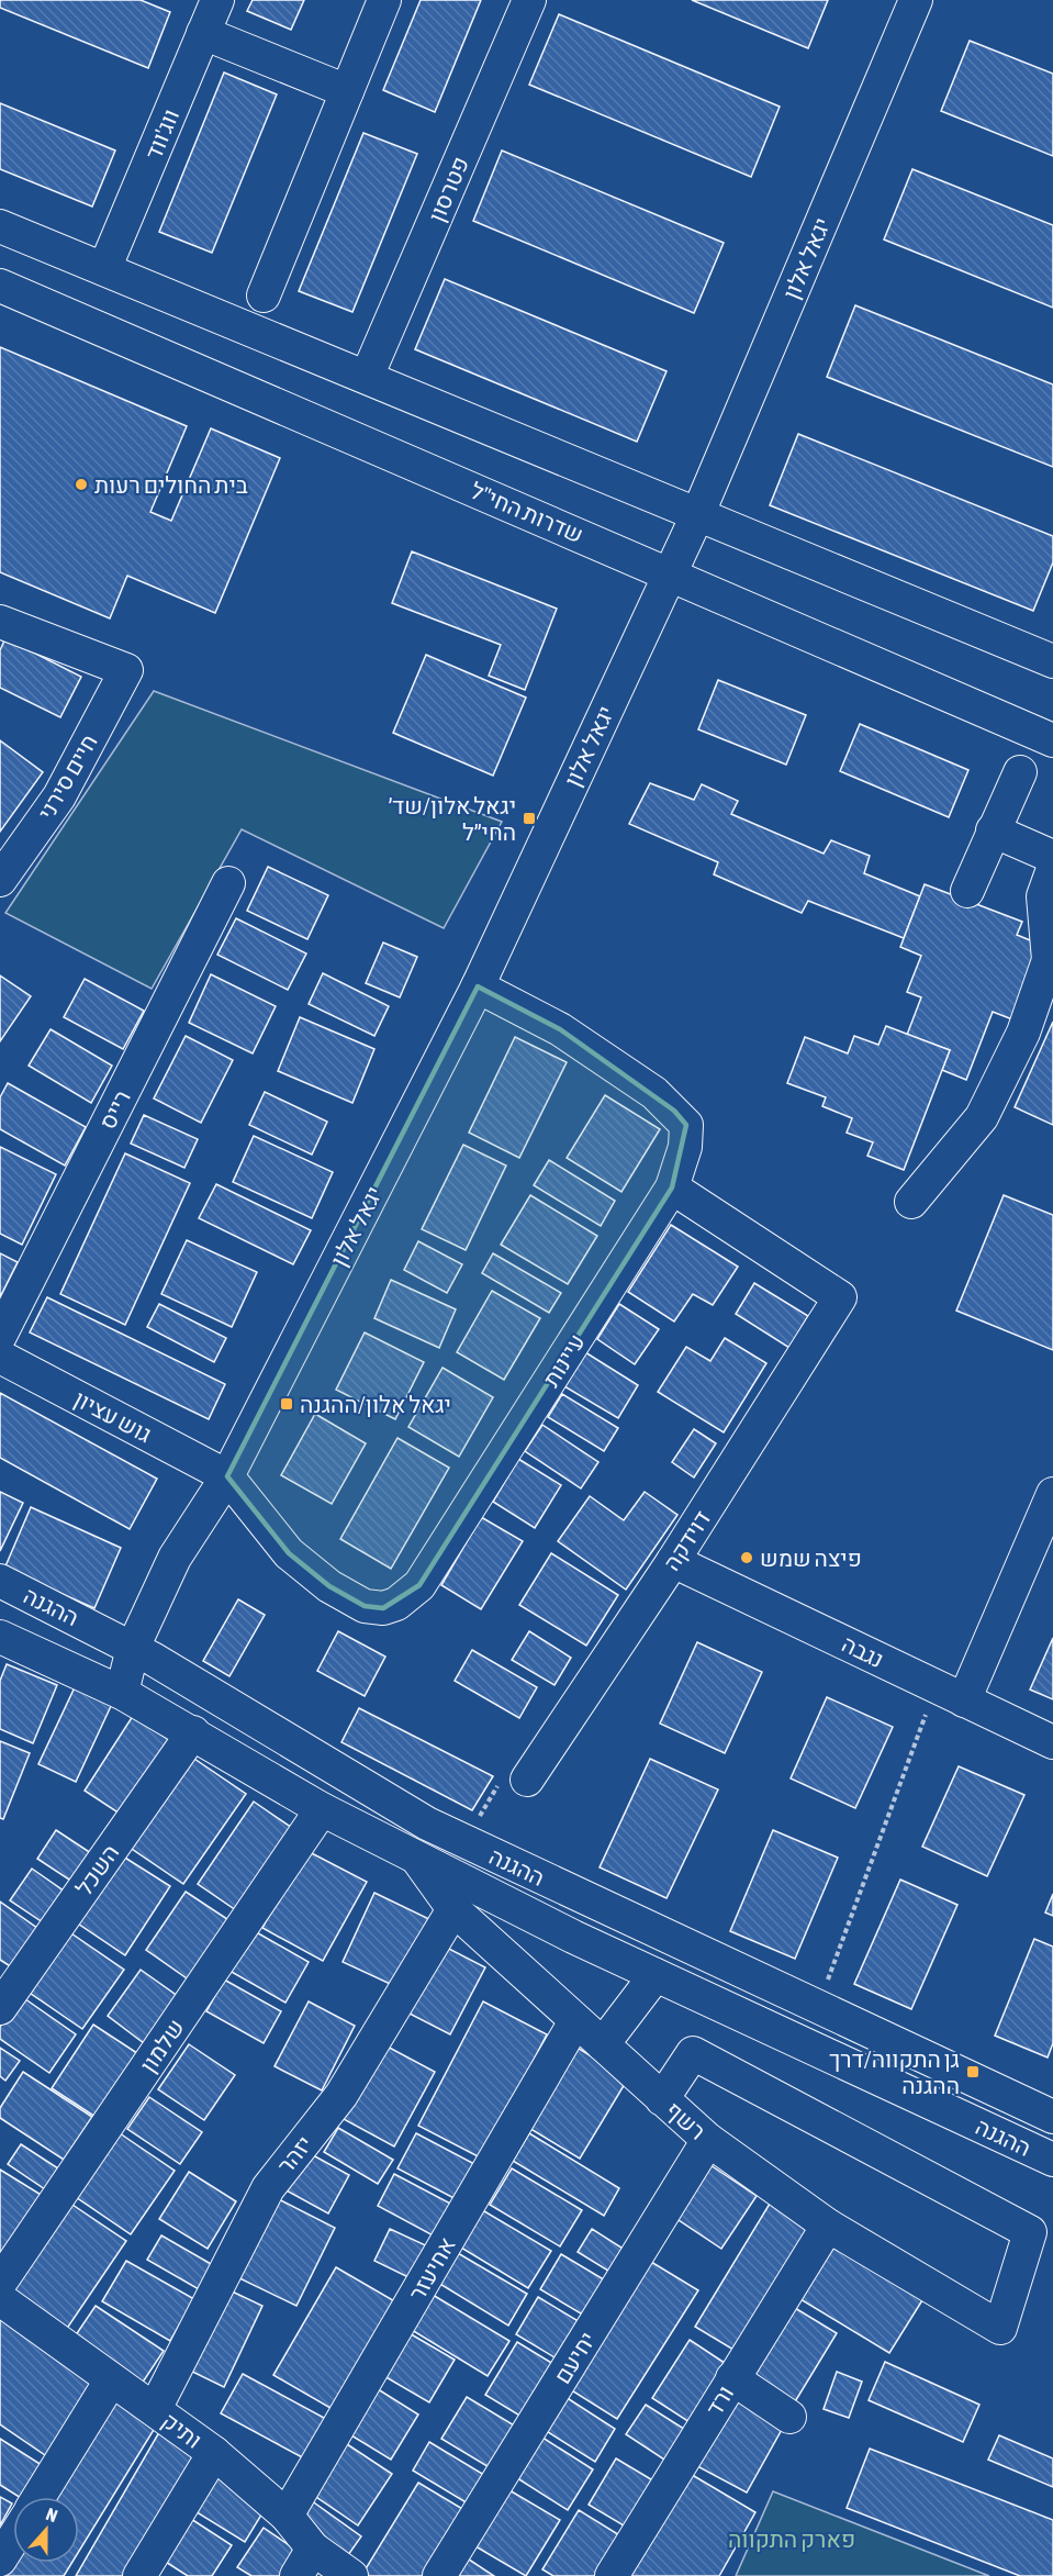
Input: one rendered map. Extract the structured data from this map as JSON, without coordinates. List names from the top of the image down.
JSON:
{
  "streets": {
    "street": [
      "ווג'ווד",
      "פטרסון",
      "יגאל אלון",
      "שדרות החי\"ל",
      "חיים סירני",
      "רייס",
      "עיינות",
      "גוש עציון",
      "דוידקה",
      "ההגנה",
      "נגבה",
      "השכל",
      "שלמון",
      "רשף",
      "יזהר",
      "אחיעזר",
      "יחיעם",
      "ורד",
      "ותיק"
    ]
  },
  "crossings": [
    ["יגאל אלון", "שדרות החי\"ל"],
    ["יגאל אלון", "עיינות"],
    ["יגאל אלון", "גוש עציון"],
    ["יגאל אלון", "ההגנה"],
    ["עיינות", "גוש עציון"],
    ["עיינות", "דוידקה"],
    ["דוידקה", "נגבה"],
    ["ההגנה", "השכל"],
    ["ההגנה", "שלמון"],
    ["ההגנה", "רשף"],
    ["רשף", "יזהר"],
    ["רשף", "אחיעזר"],
    ["רשף", "יחיעם"],
    ["רשף", "ורד"],
    ["יזהר", "ותיק"],
    ["אחיעזר", "ותיק"]
  ],
  "parks": ["פארק התקווה"],
  "places": {
    "other": ["בית החולים רעות", "פיצה שמש"],
    "transit": ["יגאל אלון/שד׳ החי״ל", "יגאל אלון/ההגנה", "גן התקווה/דרך ההגנה"]
  },
  "north": "top"
}
